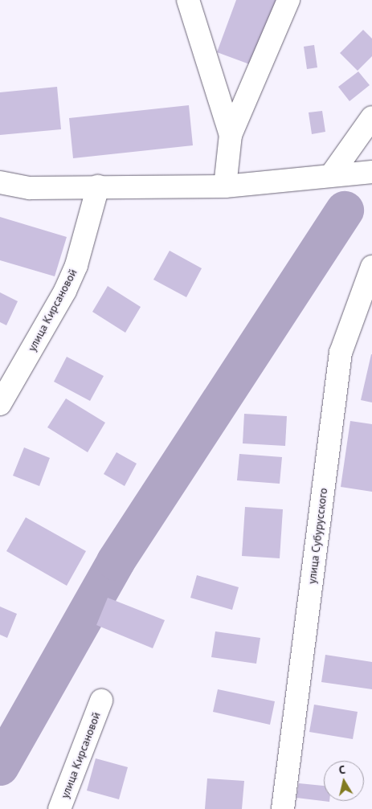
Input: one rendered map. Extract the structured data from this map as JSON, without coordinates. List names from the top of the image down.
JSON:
{
  "streets": {
    "street": ["улица Кирсановой", "улица Субурусского"]
  },
  "north": "top"
}
